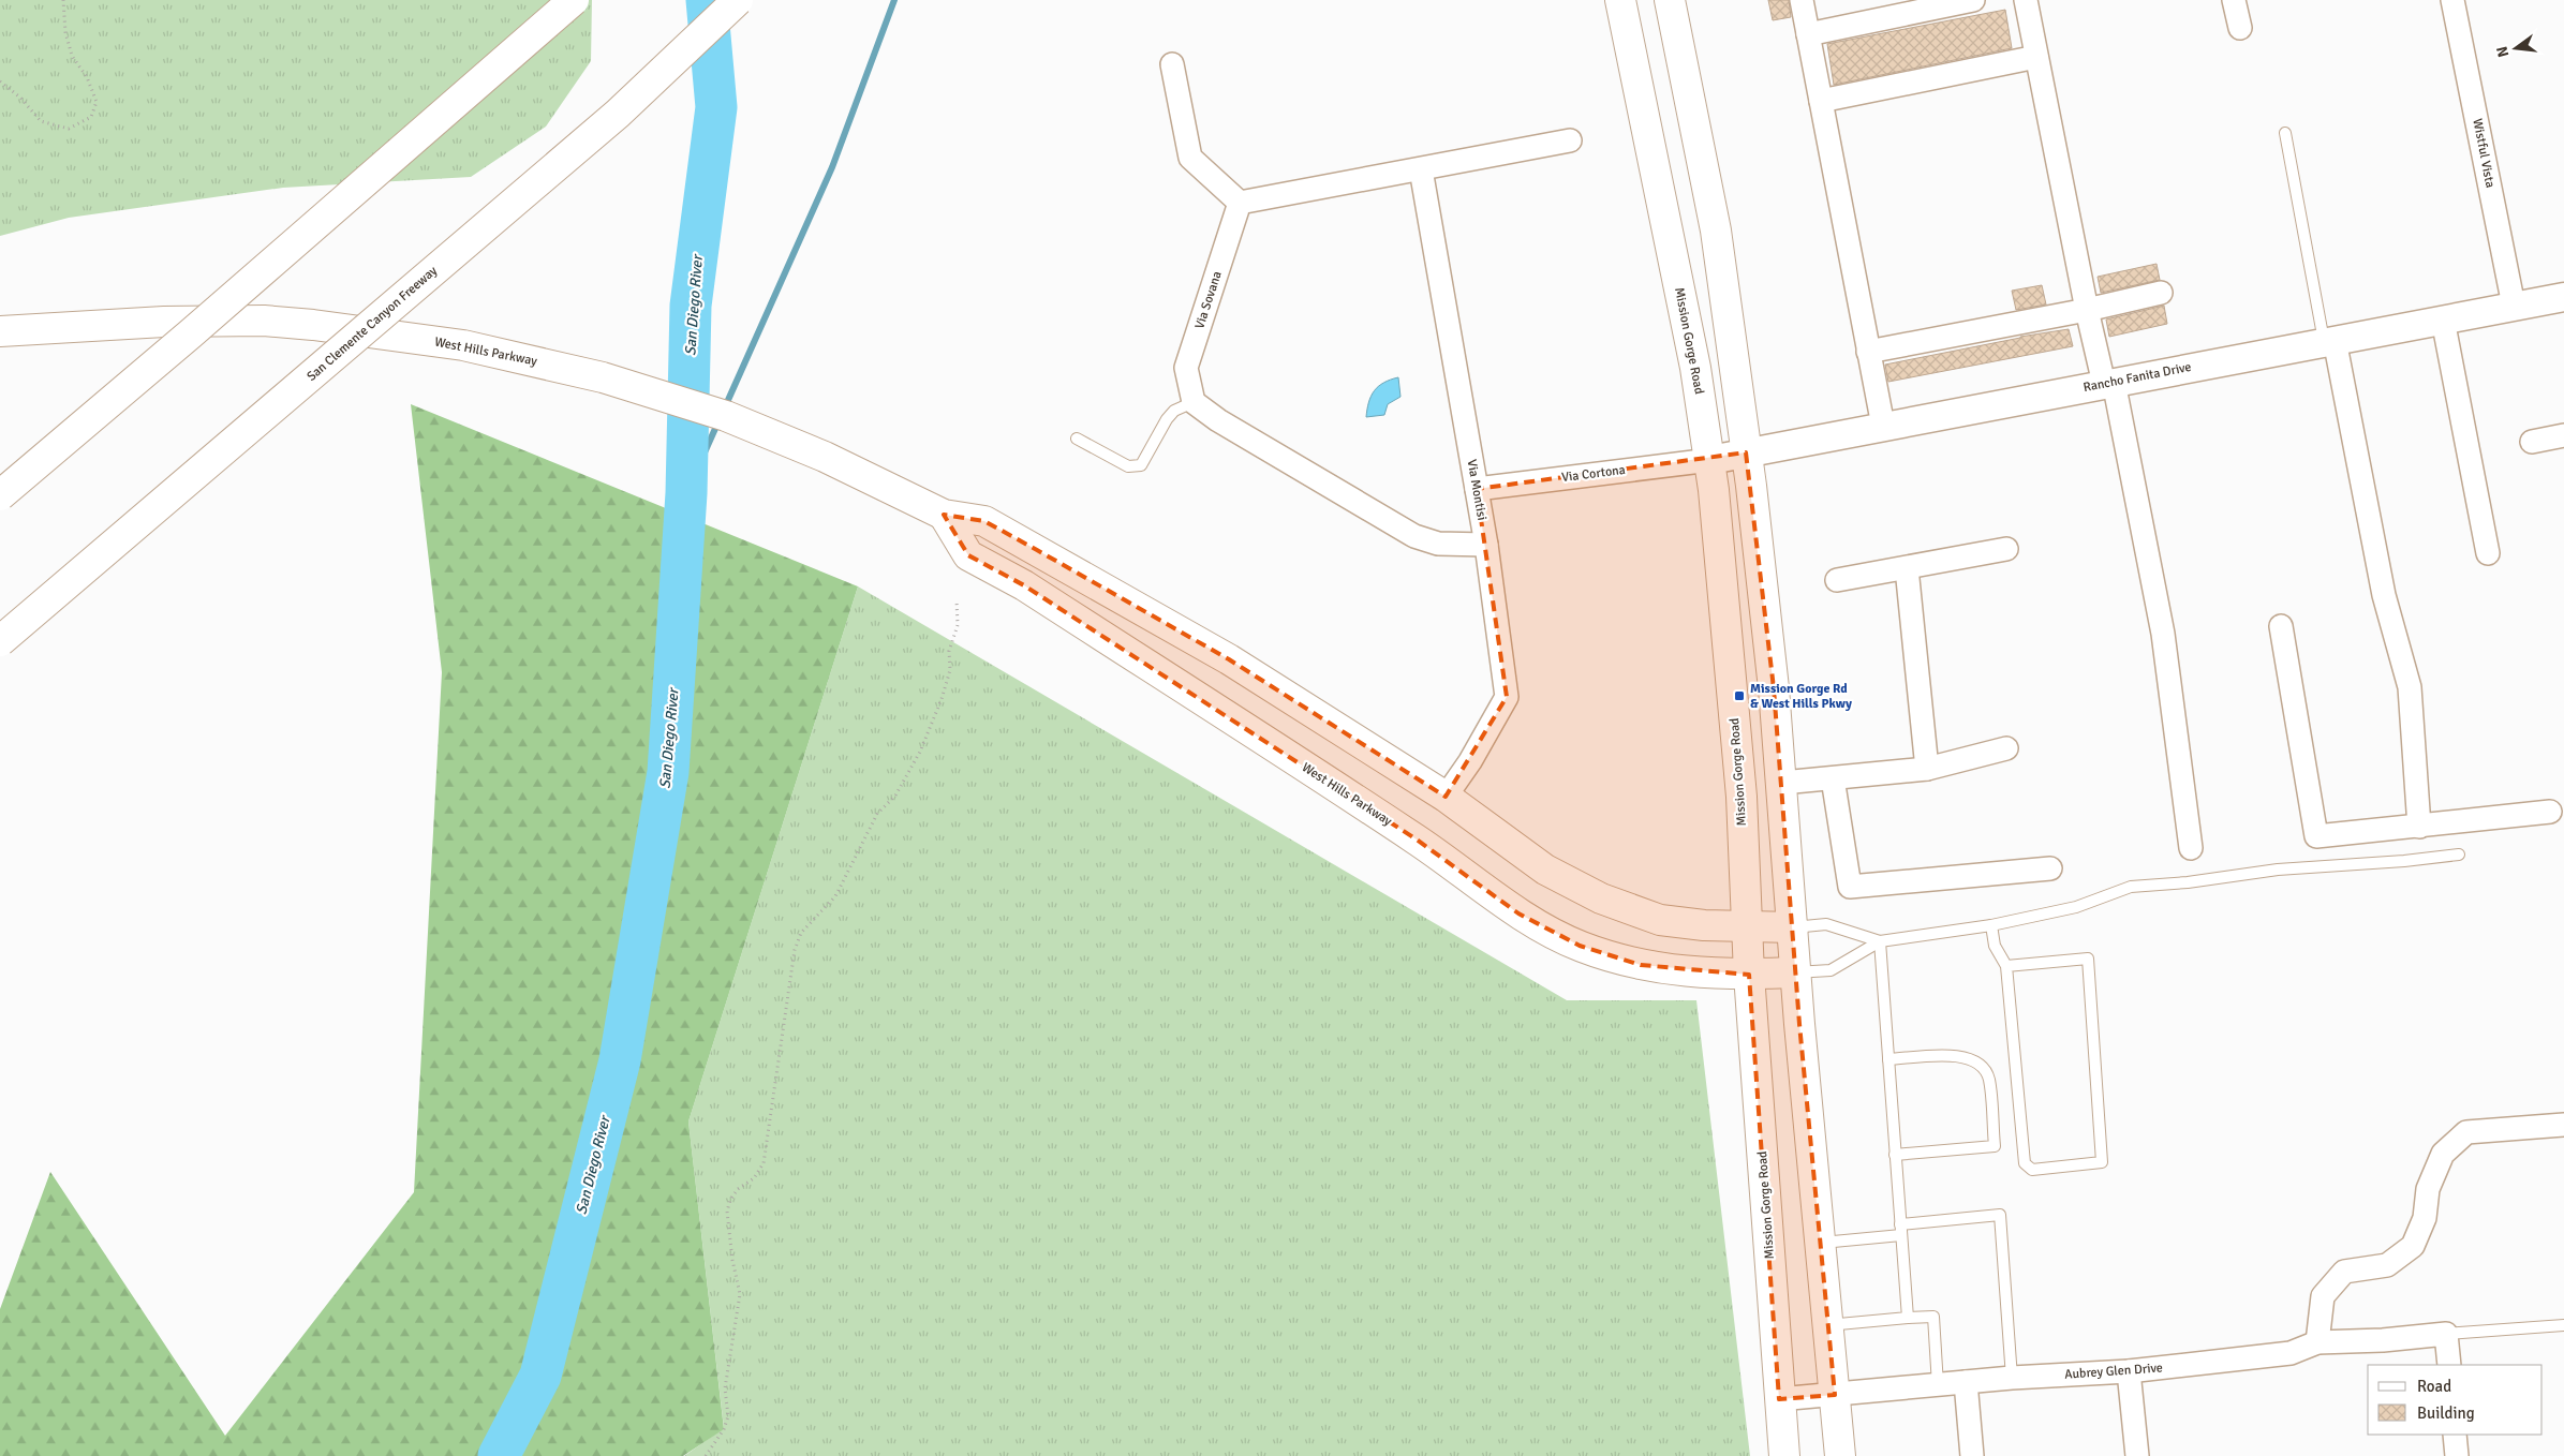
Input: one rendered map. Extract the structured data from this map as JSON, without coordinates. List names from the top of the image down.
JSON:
{
  "streets": {
    "main road": ["San Clemente Canyon Freeway", "Mission Gorge Road", "West Hills Parkway"],
    "street": [
      "Wistful Vista",
      "Via Sovana",
      "Rancho Fanita Drive",
      "Via Cortona",
      "Via Montisi",
      "Aubrey Glen Drive"
    ]
  },
  "crossings": [
    ["Wistful Vista", "Rancho Fanita Drive"],
    ["Mission Gorge Road", "West Hills Parkway"],
    ["Mission Gorge Road", "Rancho Fanita Drive"],
    ["Mission Gorge Road", "Via Cortona"],
    ["Mission Gorge Road", "Aubrey Glen Drive"],
    ["West Hills Parkway", "Via Montisi"],
    ["Rancho Fanita Drive", "Via Cortona"],
    ["Via Cortona", "Via Montisi"]
  ],
  "water": ["San Diego River"],
  "places": {
    "transit": ["Mission Gorge Rd & West Hills Pkwy"]
  },
  "legend": ["Road", "Building"],
  "north": "left"
}
